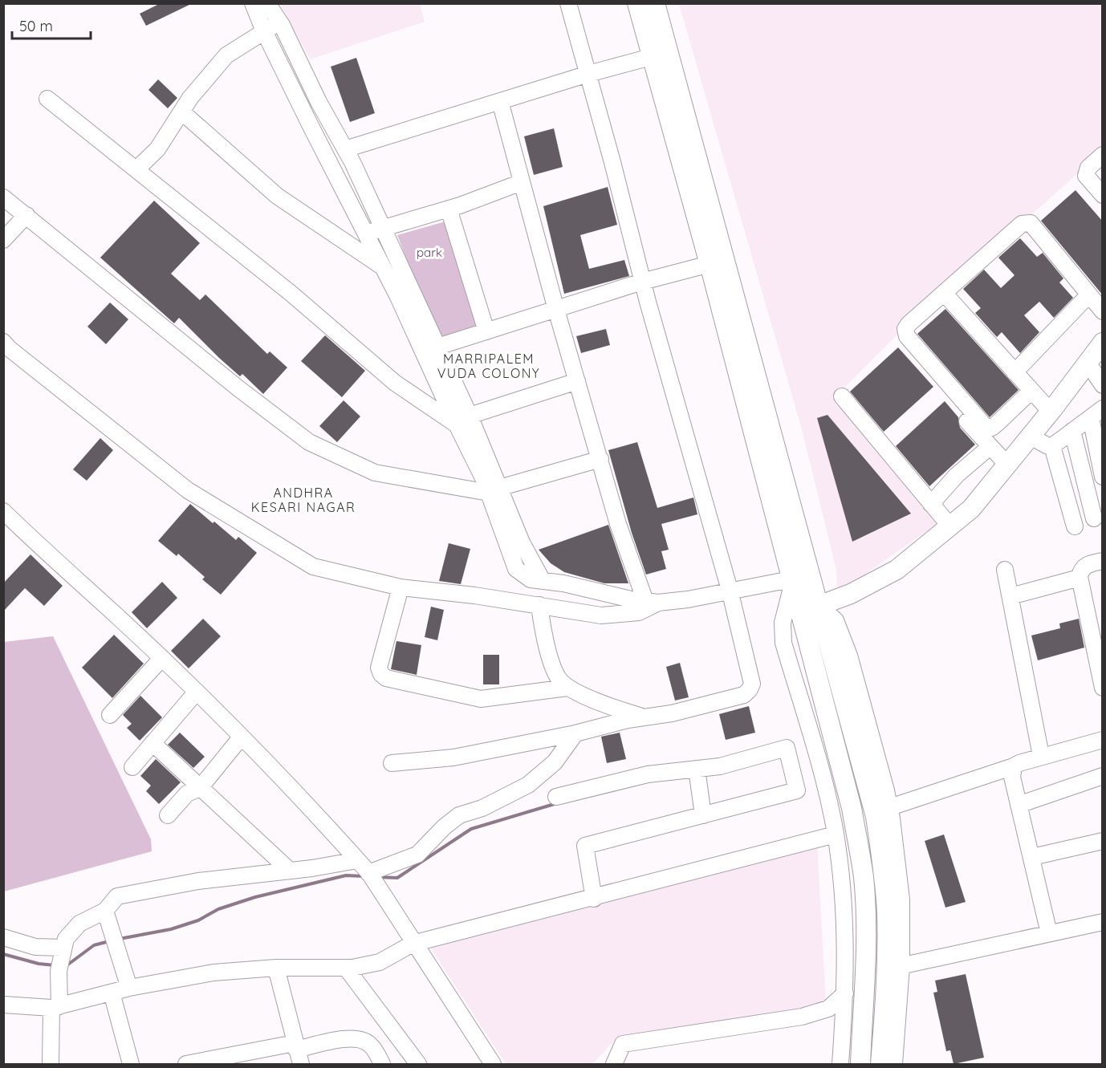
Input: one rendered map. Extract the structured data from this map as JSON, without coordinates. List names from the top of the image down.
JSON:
{
  "districts": ["MARRIPALEM VUDA COLONY", "ANDHRA KESARI NAGAR"],
  "parks": ["park"],
  "scale_bar": "50 m"
}
